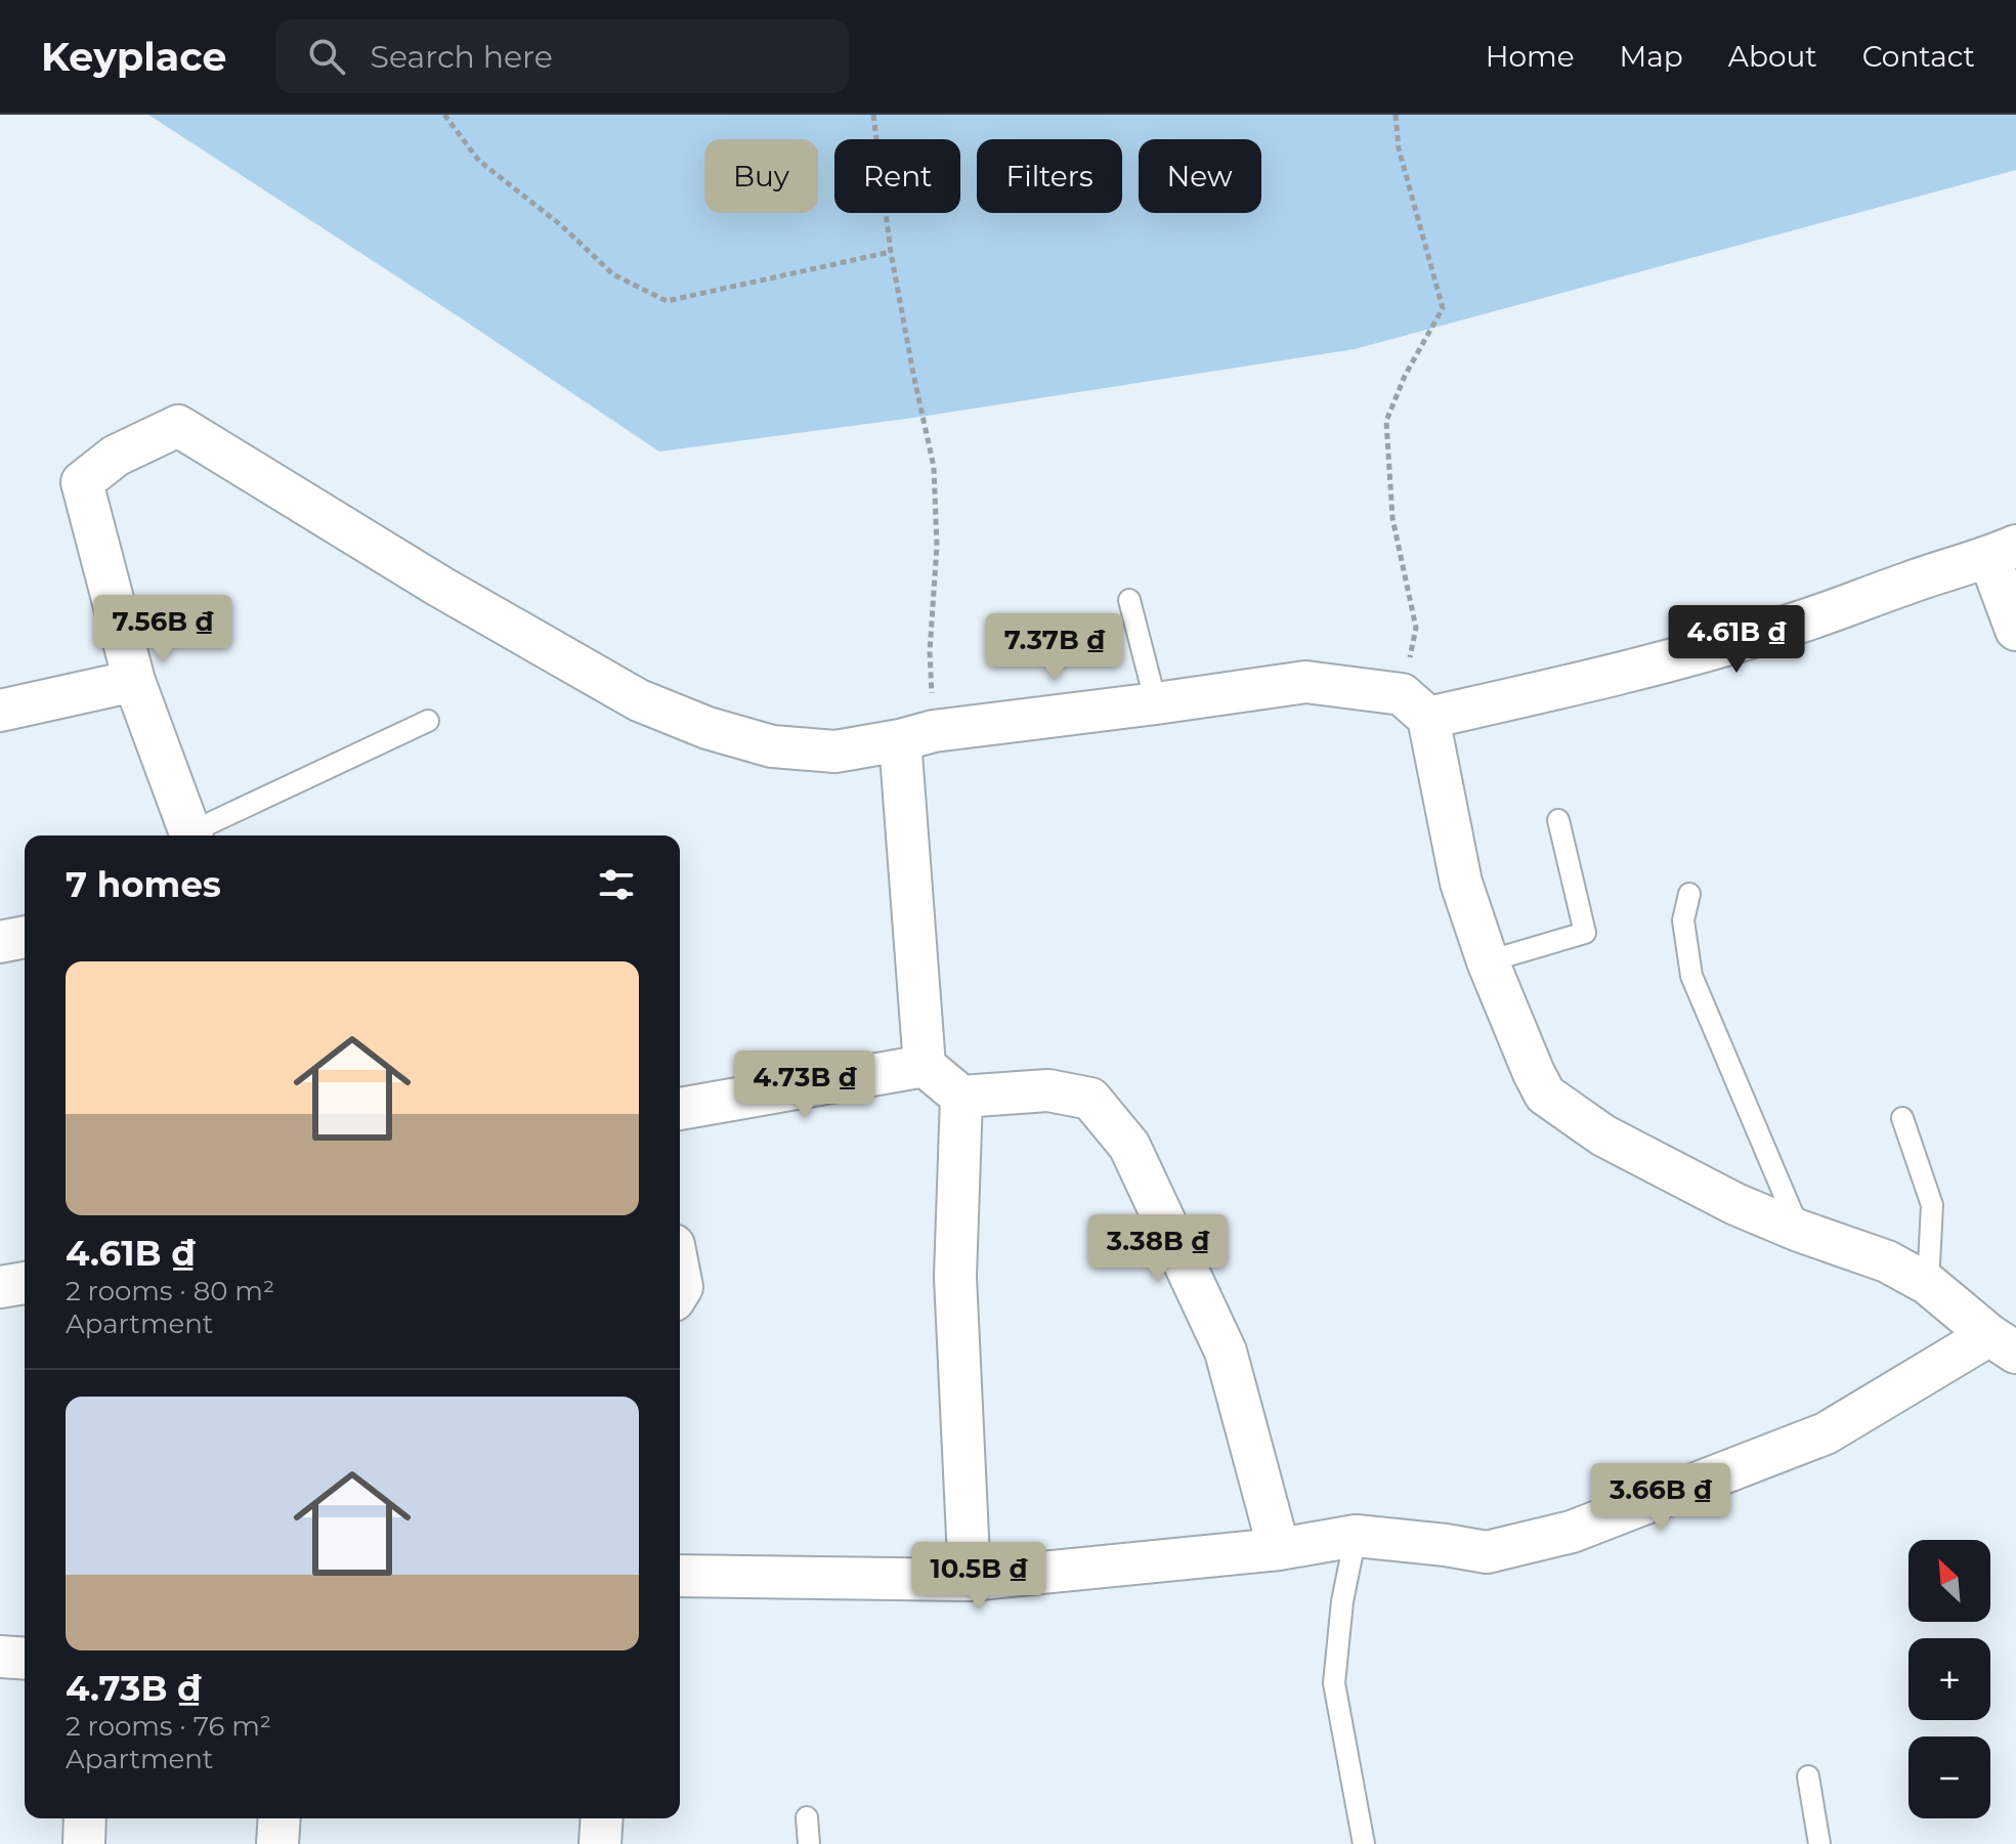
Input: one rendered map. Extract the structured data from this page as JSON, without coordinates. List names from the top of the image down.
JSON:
{
  "north": "top left",
  "page": {
    "header": "Keyplace",
    "search": "Search here",
    "nav": [
      "Home",
      "Map",
      "About",
      "Contact"
    ],
    "chip": [
      "Buy",
      "Rent",
      "Filters",
      "New"
    ],
    "price": [
      "7.56B ₫",
      "4.61B ₫",
      "7.37B ₫",
      "4.73B ₫",
      "3.38B ₫",
      "3.66B ₫",
      "10.5B ₫"
    ],
    "heading": "7 homes",
    "list": [
      {
        "name": "4.61B ₫",
        "note": "2 rooms · 80 m² · Apartment"
      },
      {
        "name": "4.73B ₫",
        "note": "2 rooms · 76 m² · Apartment"
      }
    ],
    "map_buttons": ["+", "−"]
  }
}
